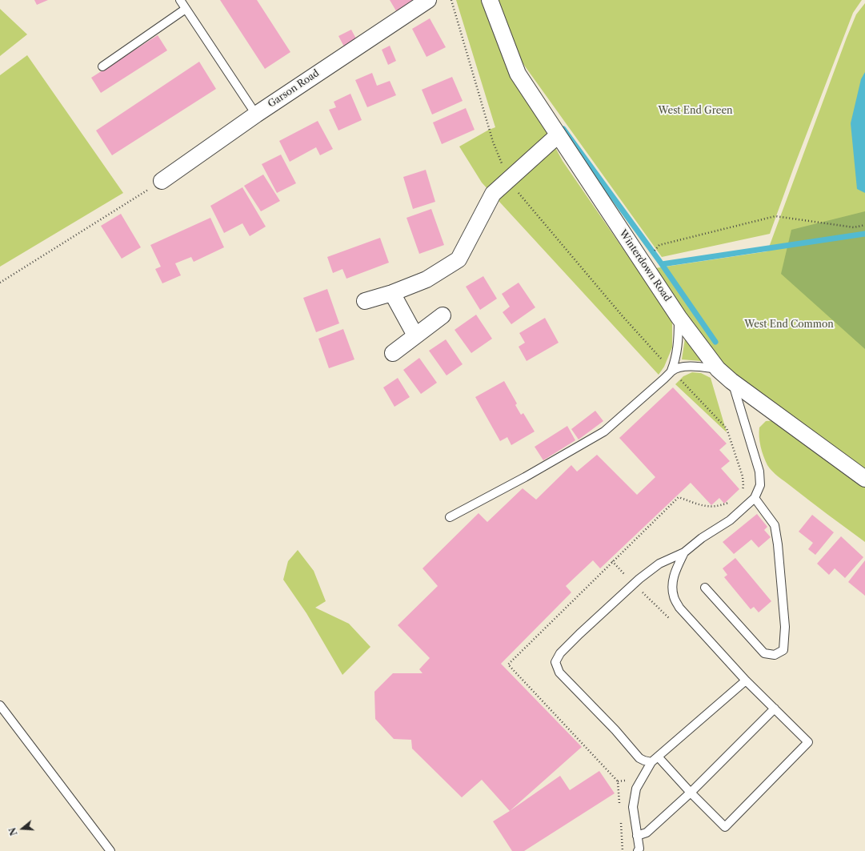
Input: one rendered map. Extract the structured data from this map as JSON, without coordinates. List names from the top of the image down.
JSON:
{
  "streets": {
    "street": ["Garson Road", "Winterdown Road"]
  },
  "parks": ["West End Green", "West End Common"],
  "north": "left"
}
